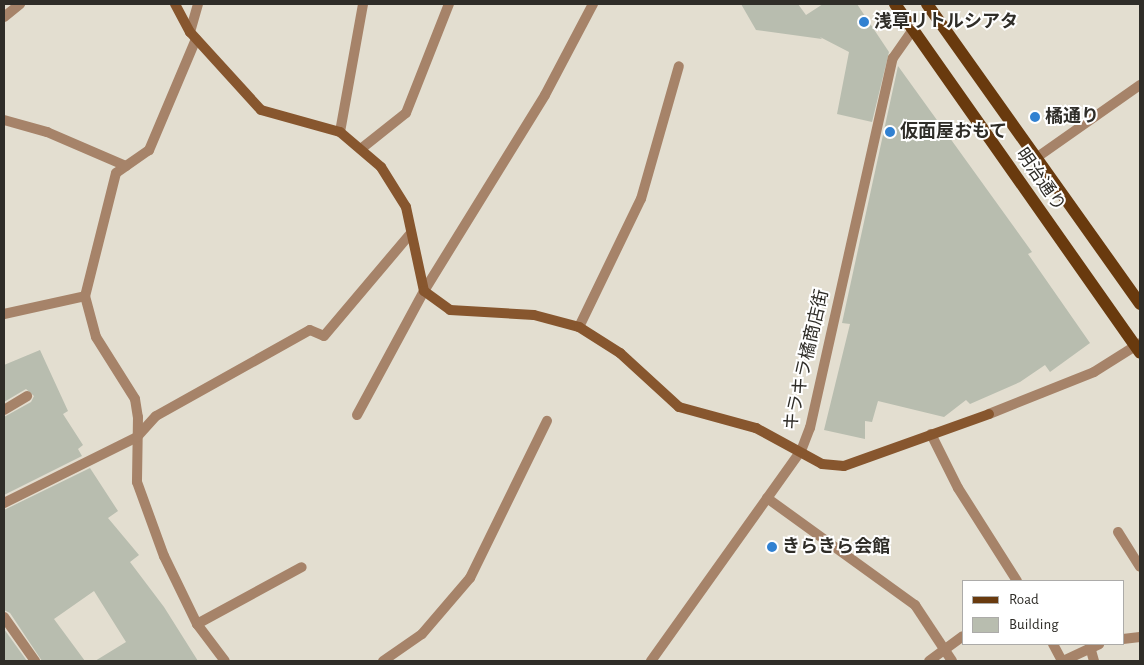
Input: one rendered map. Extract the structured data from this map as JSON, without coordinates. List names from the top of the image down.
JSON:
{
  "streets": {
    "main road": ["明治通り"],
    "street": ["キラキラ橘商店街"]
  },
  "crossings": [
    ["明治通り", "キラキラ橘商店街"]
  ],
  "places": [
    "浅草リトルシアタ",
    "橘通り",
    "仮面屋おもて",
    "きらきら会館"
  ],
  "legend": ["Road", "Building"]
}
